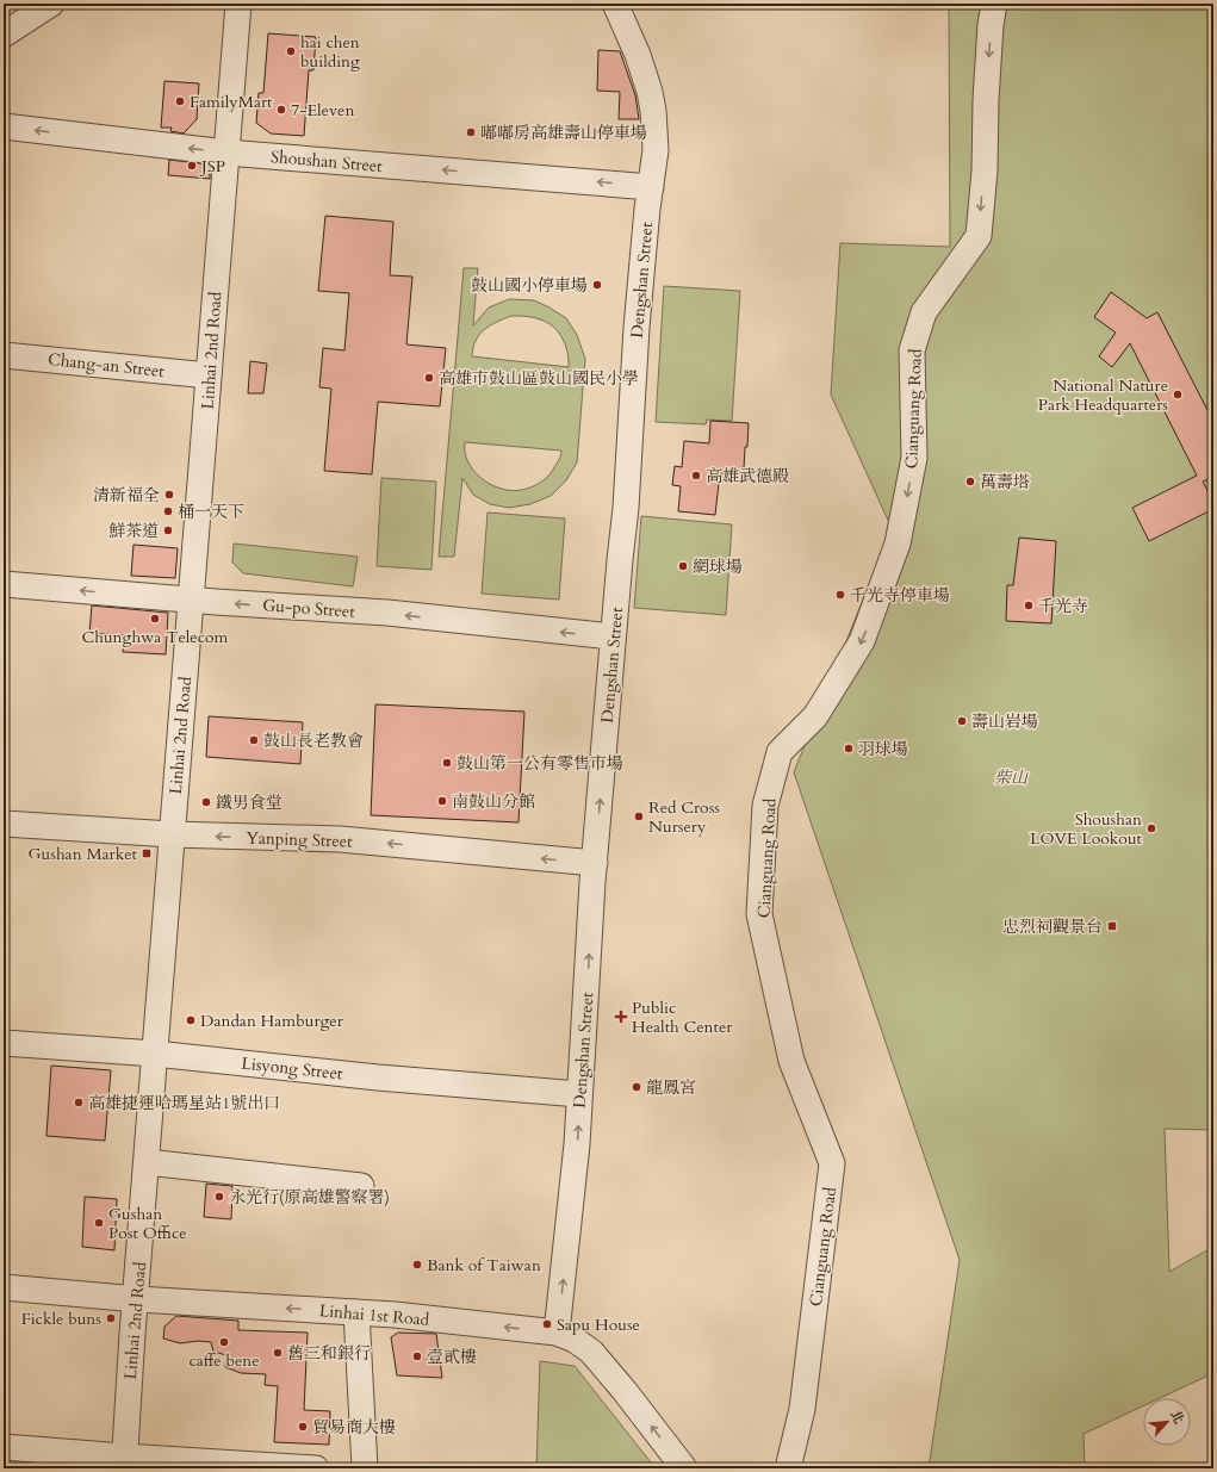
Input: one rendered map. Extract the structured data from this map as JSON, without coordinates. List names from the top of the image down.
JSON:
{
  "streets": {
    "street": [
      "Shoushan Street",
      "Dengshan Street",
      "Linhai 2nd Road",
      "Chang-an Street",
      "Cianguang Road",
      "Gu-po Street",
      "Yanping Street",
      "Lisyong Street",
      "Linhai 1st Road"
    ]
  },
  "crossings": [
    ["Shoushan Street", "Dengshan Street"],
    ["Shoushan Street", "Linhai 2nd Road"],
    ["Dengshan Street", "Gu-po Street"],
    ["Dengshan Street", "Yanping Street"],
    ["Dengshan Street", "Lisyong Street"],
    ["Dengshan Street", "Linhai 1st Road"],
    ["Linhai 2nd Road", "Chang-an Street"],
    ["Linhai 2nd Road", "Gu-po Street"],
    ["Linhai 2nd Road", "Yanping Street"],
    ["Linhai 2nd Road", "Lisyong Street"],
    ["Linhai 2nd Road", "Linhai 1st Road"]
  ],
  "one_way": [
    "Shoushan Street",
    "Dengshan Street",
    "Cianguang Road",
    "Gu-po Street",
    "Yanping Street"
  ],
  "parks": ["柴山"],
  "places": {
    "other": [
      "hai chen building",
      "FamilyMart",
      "7-Eleven",
      "嘟嘟房高雄壽山停車場",
      "JSP",
      "鼓山國小停車場",
      "高雄市鼓山區鼓山國民小學",
      "National Nature Park Headquarters",
      "高雄武德殿",
      "萬壽塔",
      "清新福全",
      "桶一天下",
      "鮮茶道",
      "網球場",
      "千光寺停車場",
      "千光寺",
      "Chunghwa Telecom",
      "壽山岩場",
      "鼓山長老教會",
      "羽球場",
      "鼓山第一公有零售市場",
      "南鼓山分館",
      "鐵男食堂",
      "Red Cross Nursery",
      "Shoushan LOVE Lookout",
      "Dandan Hamburger",
      "龍鳳宮",
      "高雄捷運哈瑪星站1號出口",
      "永光行(原高雄警察署)",
      "Gushan Post Office",
      "Bank of Taiwan",
      "Fickle buns",
      "Sapu House",
      "caffe bene",
      "舊三和銀行",
      "壹貳樓",
      "貿易商大樓"
    ],
    "transit": ["Gushan Market", "忠烈祠觀景台"],
    "health": ["Public Health Center"]
  },
  "north": "top right"
}
